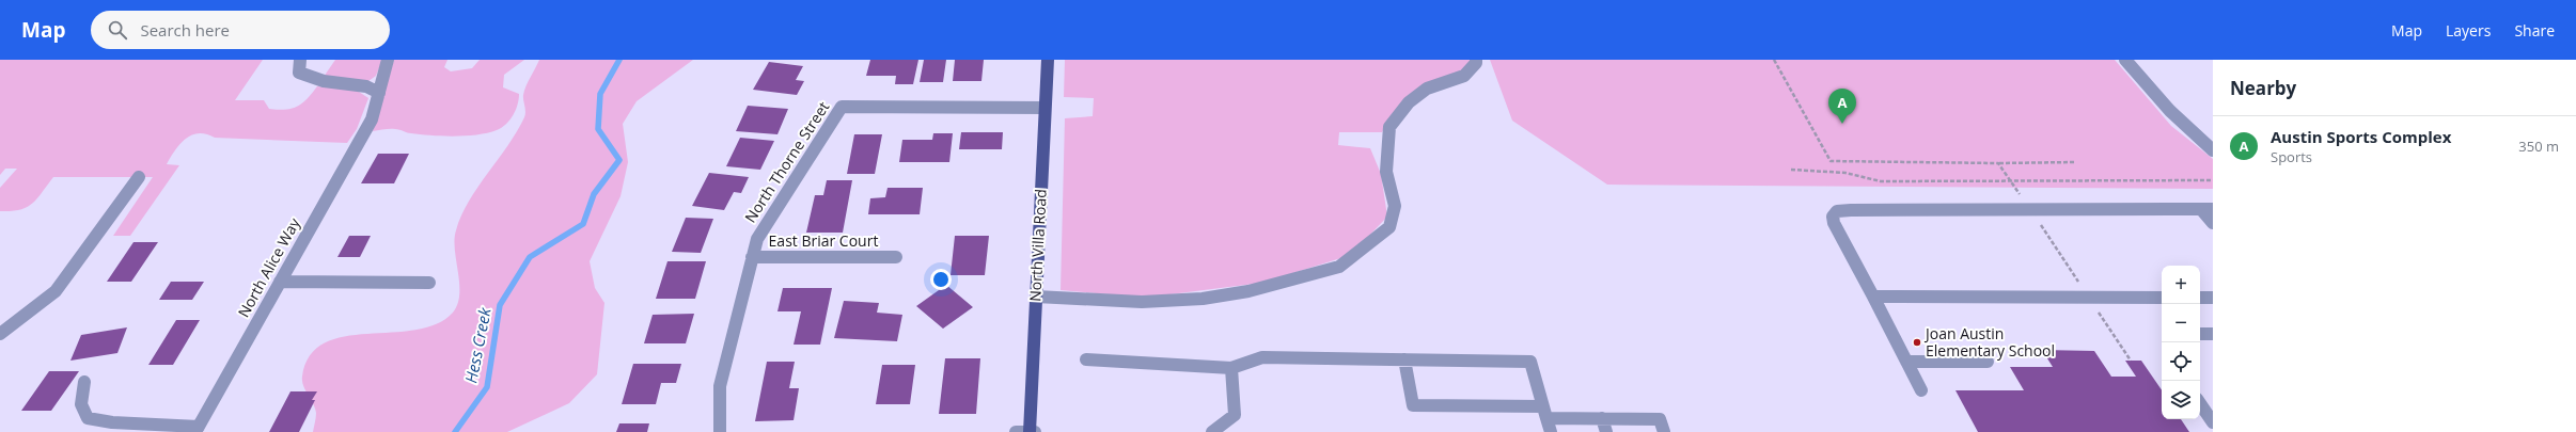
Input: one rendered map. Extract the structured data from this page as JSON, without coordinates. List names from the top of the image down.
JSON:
{
  "streets": {
    "main road": ["North Villa Road"],
    "street": ["North Thorne Street", "East Briar Court", "North Alice Way"]
  },
  "crossings": [
    ["North Thorne Street", "East Briar Court"],
    ["North Thorne Street", "North Villa Road"]
  ],
  "water": ["Hess Creek"],
  "places": ["Joan Austin Elementary School"],
  "page": {
    "header": "Map",
    "search": "Search here",
    "nav": ["Map", "Layers", "Share"],
    "heading": "Nearby",
    "pins": "A",
    "list": [
      {
        "mark": "A",
        "name": "Austin Sports Complex",
        "note": "Sports",
        "value": "350 m"
      }
    ],
    "map_buttons": ["+", "−"]
  }
}
